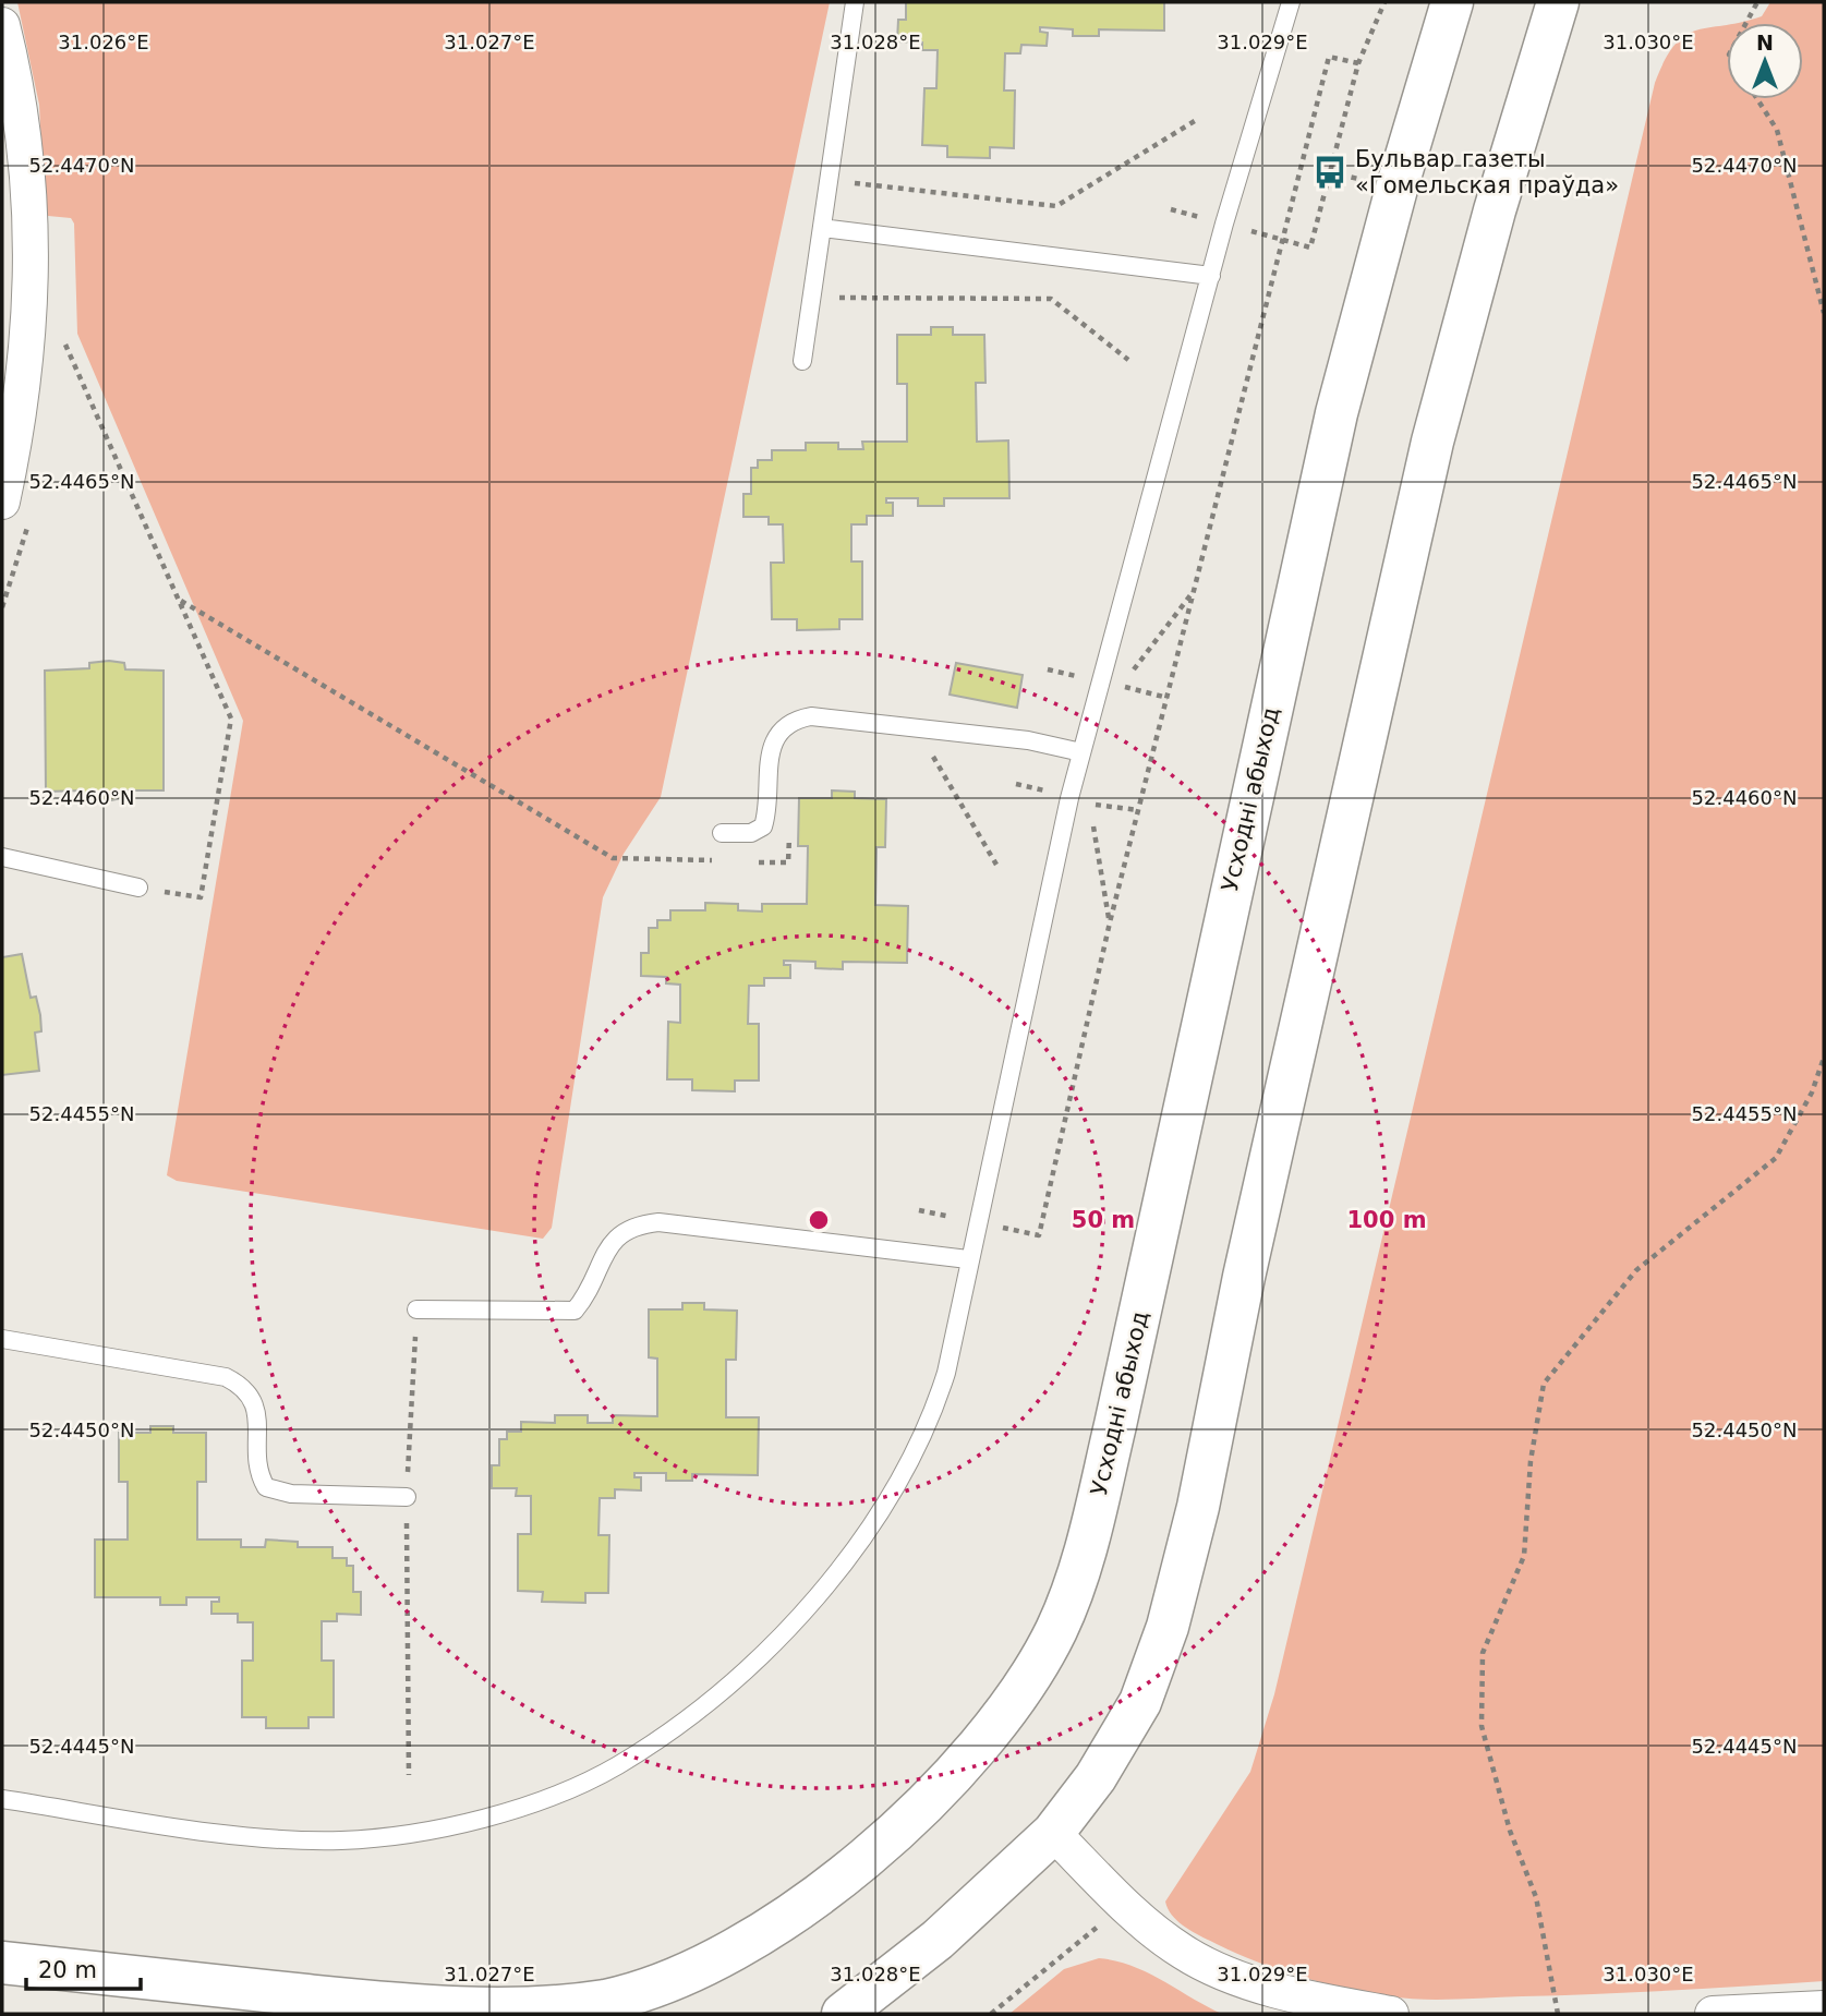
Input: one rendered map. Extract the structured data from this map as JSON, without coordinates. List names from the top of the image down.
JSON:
{
  "streets": {
    "main road": ["Усходні абыход"]
  },
  "places": {
    "bus stop": ["Бульвар газеты «Гомельская праўда»"]
  },
  "scale_bar": "20 m",
  "north": "top",
  "coordinates": [
    "31.026°E",
    "31.027°E",
    "31.028°E",
    "31.029°E",
    "31.030°E",
    "52.4470°N",
    "52.4465°N",
    "52.4460°N",
    "52.4455°N",
    "52.4450°N",
    "52.4445°N"
  ],
  "rings": ["50 m", "100 m"]
}
